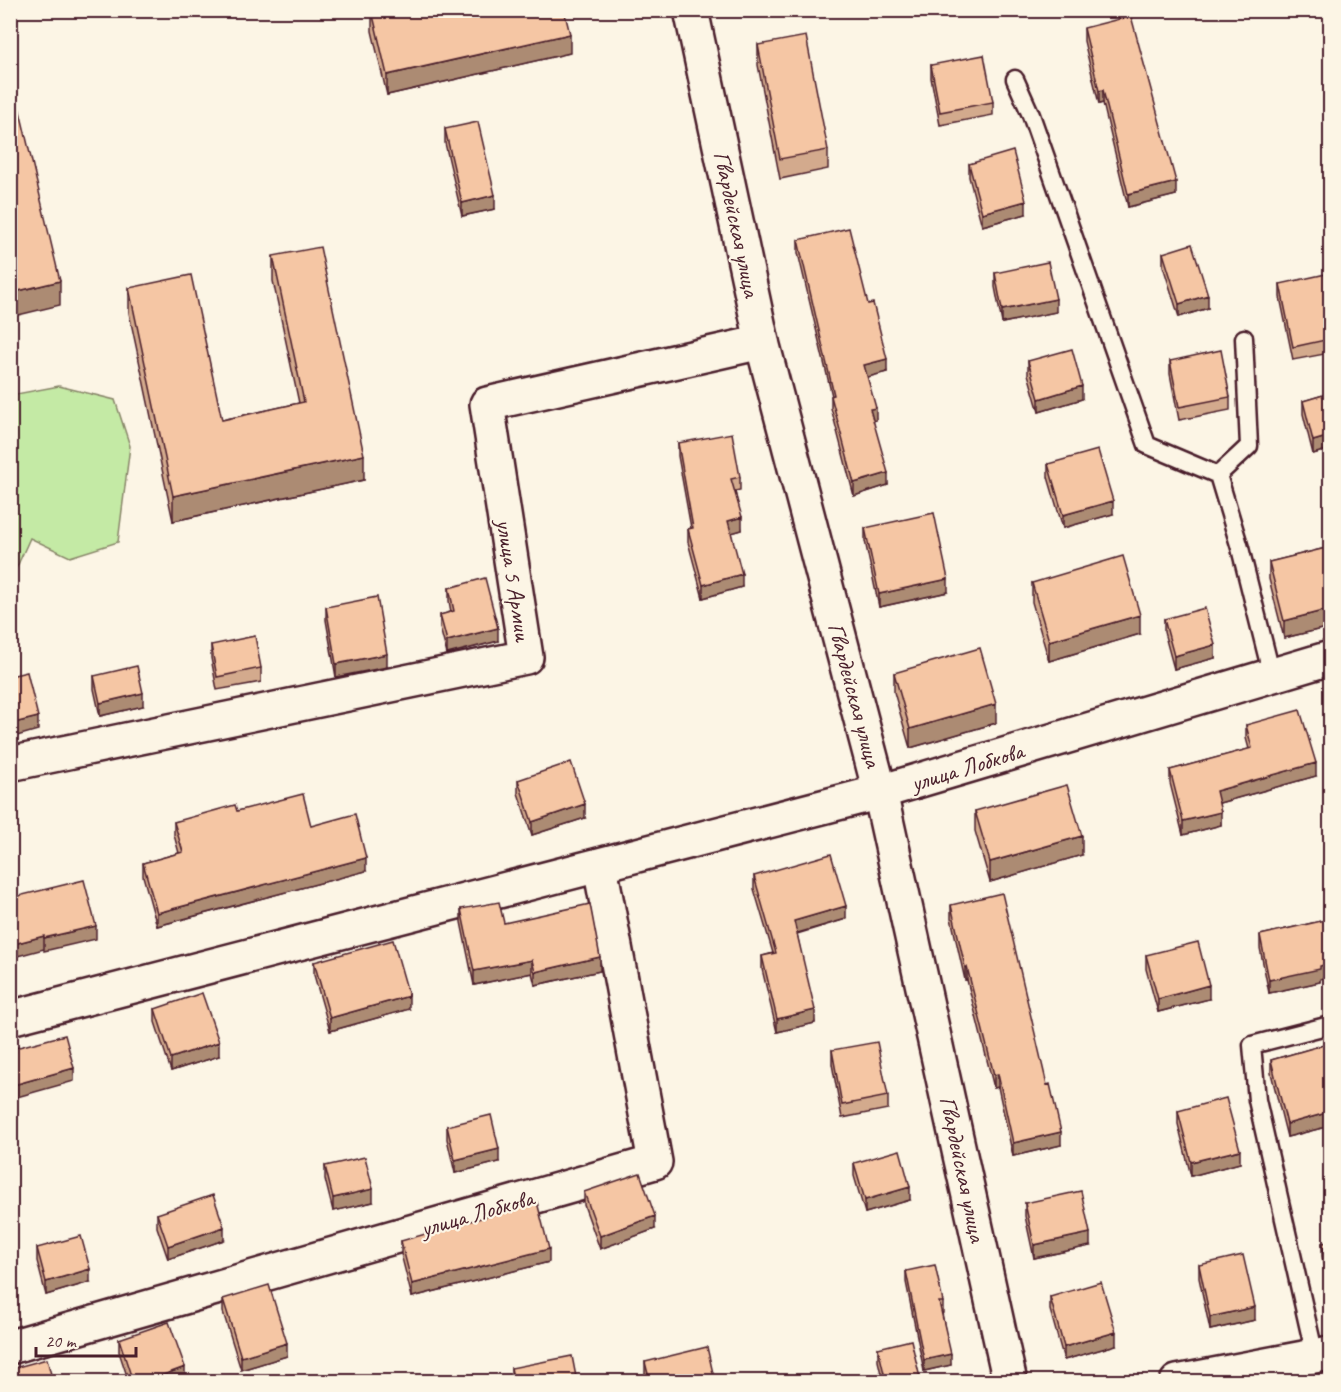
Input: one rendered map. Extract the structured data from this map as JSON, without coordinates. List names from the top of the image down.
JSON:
{
  "streets": {
    "street": ["Гвардейская улица", "улица 5 Армии", "улица Лобкова"]
  },
  "crossings": [
    ["Гвардейская улица", "улица 5 Армии"],
    ["Гвардейская улица", "улица Лобкова"]
  ],
  "scale_bar": "20 m"
}
